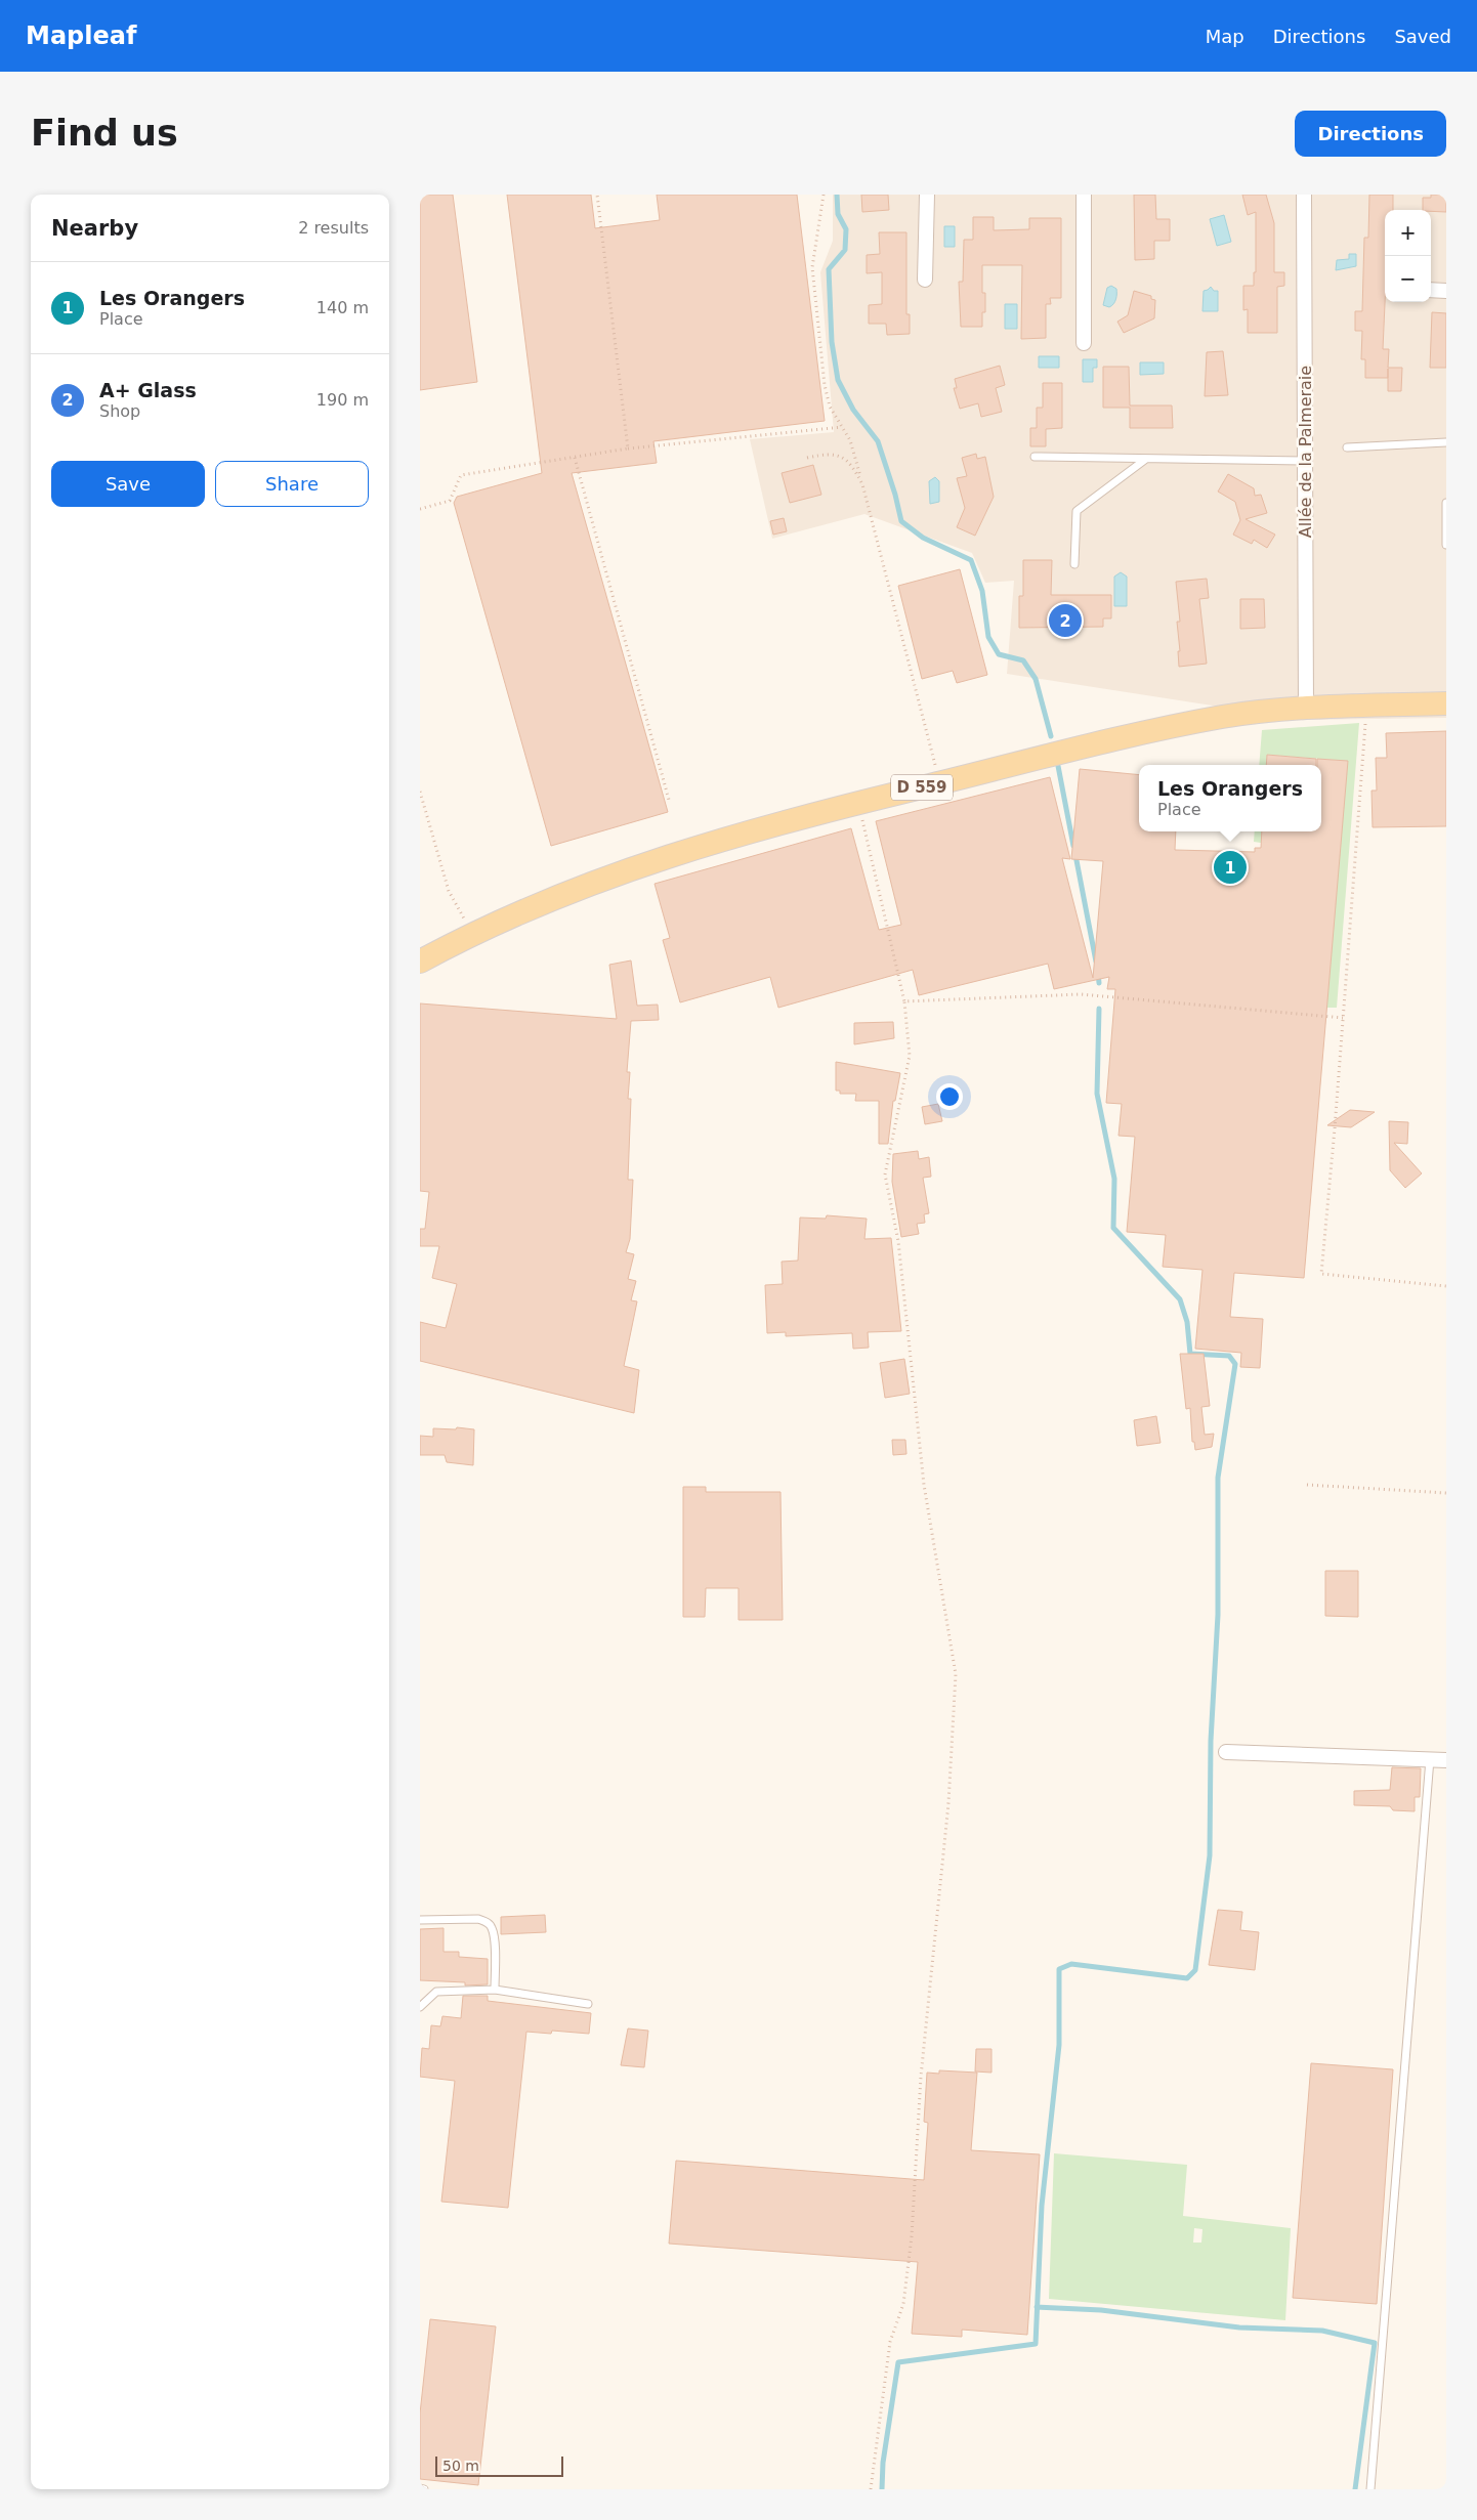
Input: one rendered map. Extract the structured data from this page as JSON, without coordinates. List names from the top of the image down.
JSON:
{
  "streets": {
    "main road": ["D 559"],
    "street": ["Allée de la Palmeraie"]
  },
  "crossings": [
    ["Allée de la Palmeraie", "D 559"]
  ],
  "scale_bar": "50 m",
  "page": {
    "header": "Mapleaf",
    "nav": ["Map", "Directions", "Saved"],
    "buttons": [
      "Directions",
      ["Save", "Share"]
    ],
    "title": "Find us",
    "heading": ["Nearby", "2 results"],
    "map_buttons": ["+", "−"],
    "list": [
      {
        "mark": "1",
        "name": "Les Orangers",
        "note": "Place",
        "value": "140 m"
      },
      {
        "mark": "2",
        "name": "A+ Glass",
        "note": "Shop",
        "value": "190 m"
      }
    ],
    "pins": ["2", "1"],
    "popup": ["Les Orangers", "Place"],
    "scale": "50 m"
  }
}
